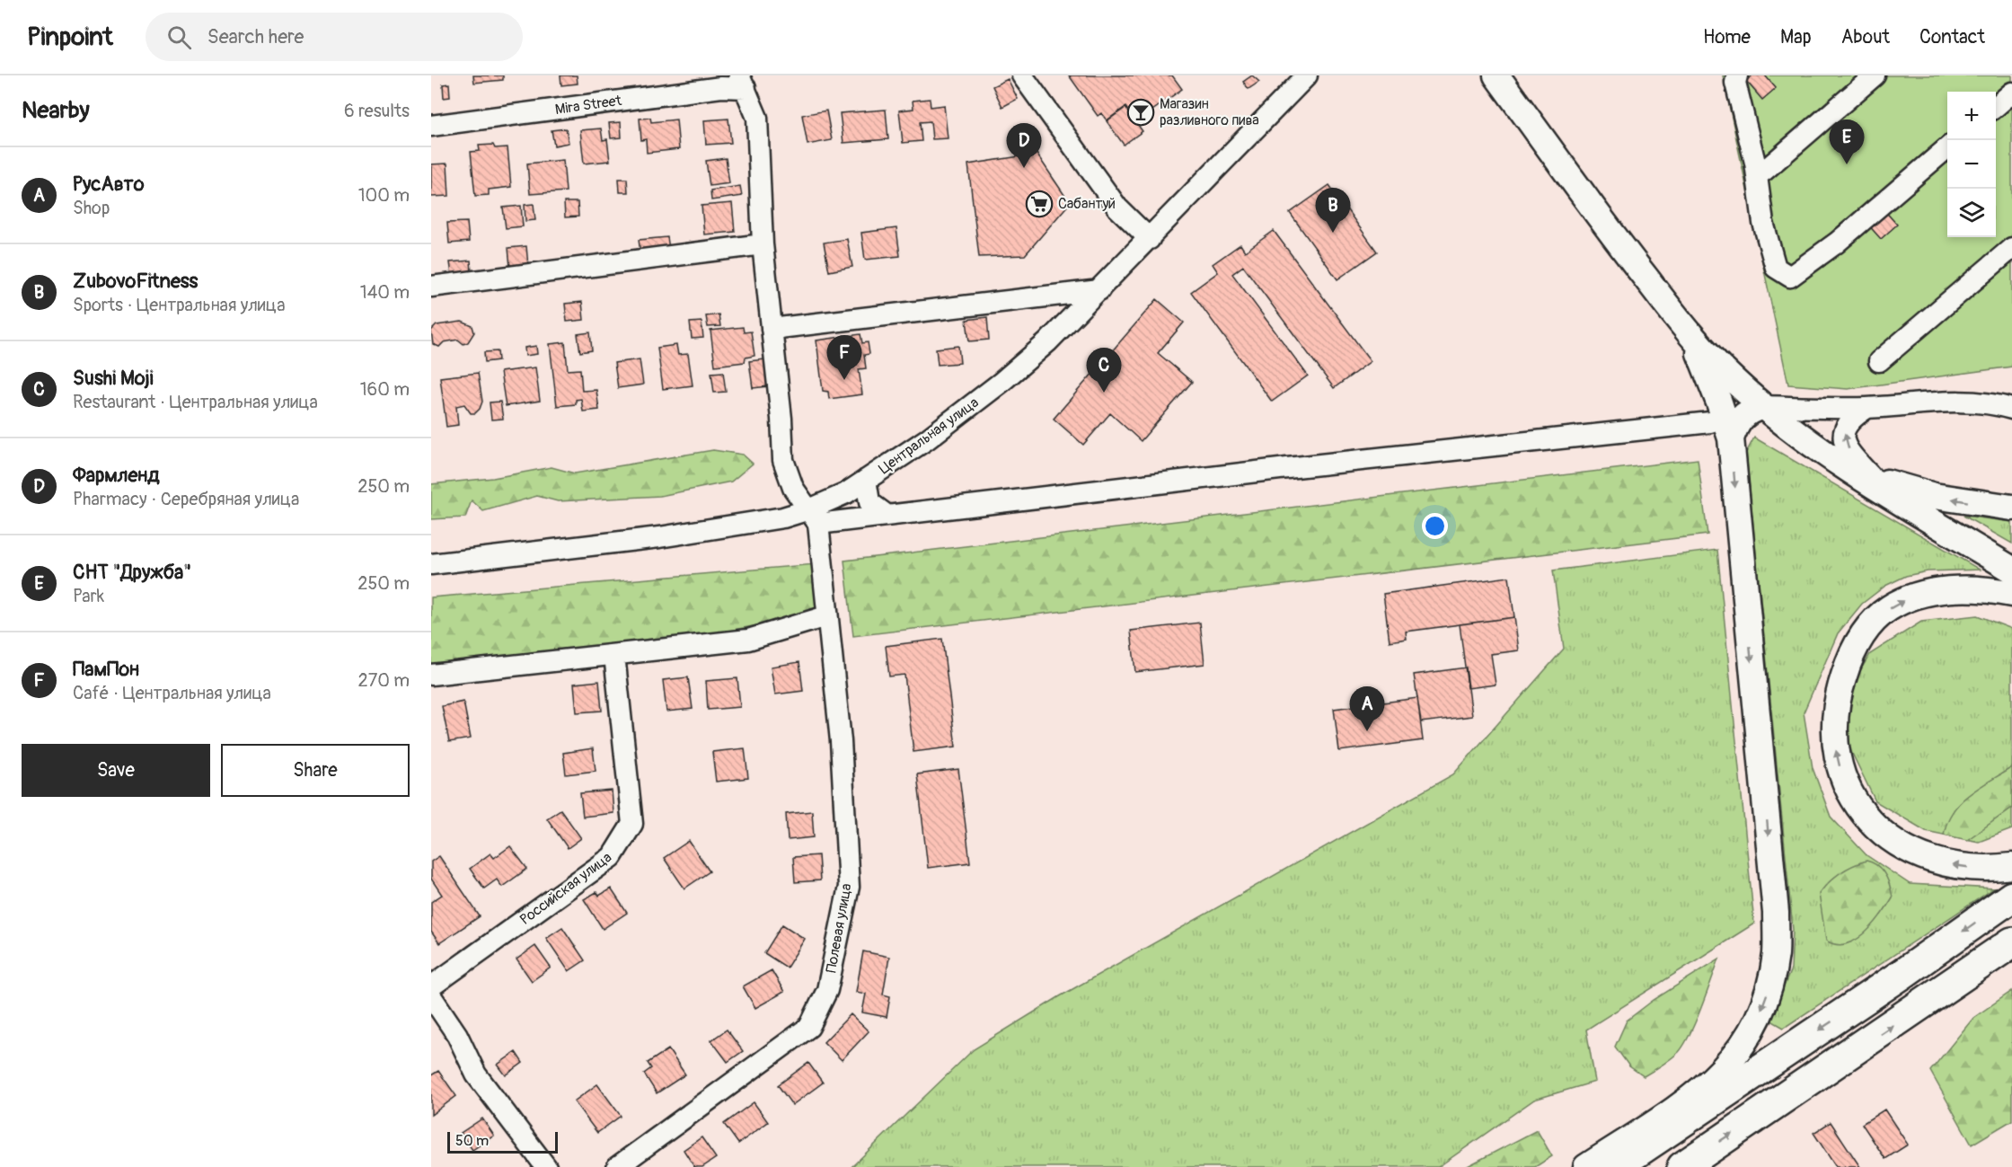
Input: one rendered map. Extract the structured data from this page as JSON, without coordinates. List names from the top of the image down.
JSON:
{
  "streets": {
    "street": [
      "Mira Street",
      "Центральная улица",
      "Российская улица",
      "Полевая улица"
    ]
  },
  "crossings": [
    ["Центральная улица", "Полевая улица"]
  ],
  "places": {
    "bar": ["Магазин разливного пива"],
    "supermarket": ["Сабантуй"]
  },
  "scale_bar": "50 m",
  "page": {
    "header": "Pinpoint",
    "search": "Search here",
    "nav": [
      "Home",
      "Map",
      "About",
      "Contact"
    ],
    "heading": ["Nearby", "6 results"],
    "map_buttons": ["+", "−"],
    "pins": [
      "E",
      "D",
      "B",
      "F",
      "C",
      "A"
    ],
    "list": [
      {
        "mark": "A",
        "name": "РусАвто",
        "note": "Shop",
        "value": "100 m"
      },
      {
        "mark": "B",
        "name": "ZubovoFitness",
        "note": "Sports · Центральная улица",
        "value": "140 m"
      },
      {
        "mark": "C",
        "name": "Sushi Moji",
        "note": "Restaurant · Центральная улица",
        "value": "160 m"
      },
      {
        "mark": "D",
        "name": "Фармленд",
        "note": "Pharmacy · Серебряная улица",
        "value": "250 m"
      },
      {
        "mark": "E",
        "name": "СНТ \"Дружба\"",
        "note": "Park",
        "value": "250 m"
      },
      {
        "mark": "F",
        "name": "ПамПон",
        "note": "Café · Центральная улица",
        "value": "270 m"
      }
    ],
    "buttons": ["Save", "Share"],
    "scale": "50 m"
  }
}
